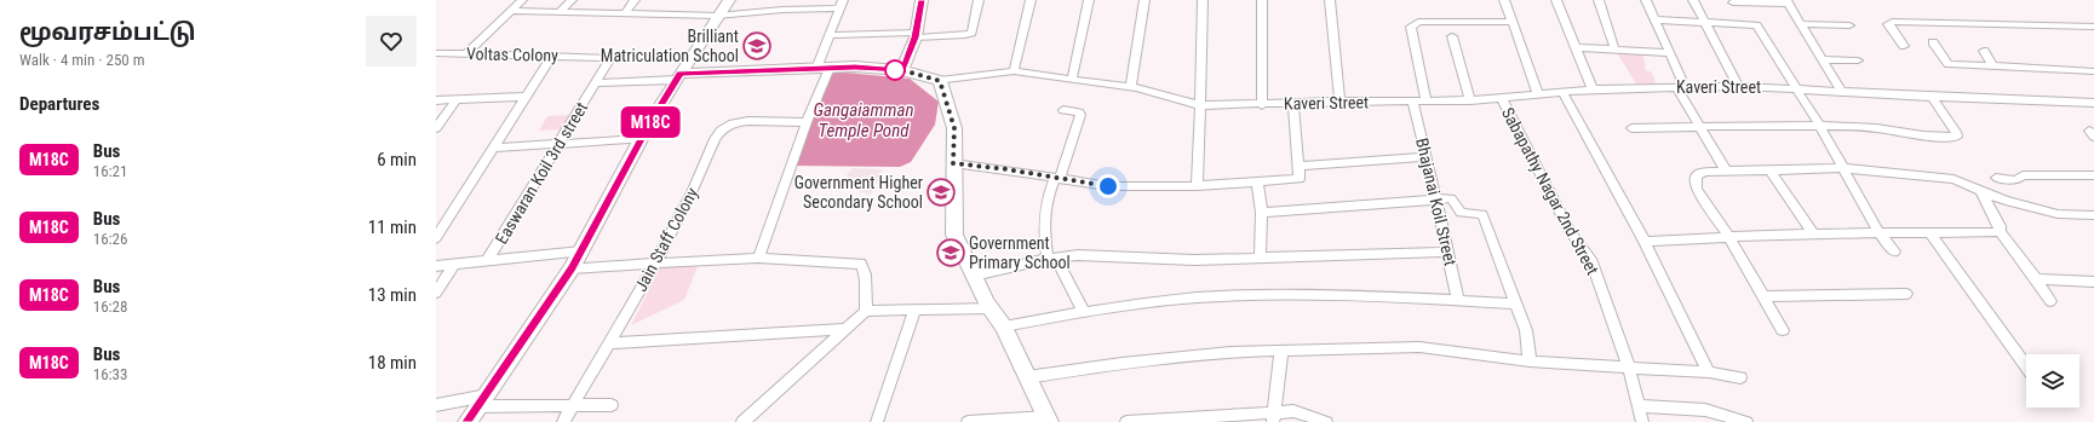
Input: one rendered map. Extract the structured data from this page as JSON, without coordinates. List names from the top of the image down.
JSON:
{
  "streets": {
    "street": [
      "Voltas Colony",
      "Kaveri Street",
      "Easwaran Koil 3rd street",
      "Sabapathy Nagar 2nd Street",
      "Bhajanai Koil Street",
      "Jain Staff Colony"
    ]
  },
  "crossings": [
    ["Voltas Colony", "Easwaran Koil 3rd street"],
    ["Kaveri Street", "Sabapathy Nagar 2nd Street"],
    ["Kaveri Street", "Bhajanai Koil Street"]
  ],
  "water": ["Gangaiamman Temple Pond"],
  "places": {
    "school or university": ["Brilliant Matriculation School", "Government Higher Secondary School", "Government Primary School"]
  },
  "lines": ["bus line M18C"],
  "page": {
    "heading": [
      ["மூவரசம்பட்டு", "Walk · 4 min · 250 m"],
      "Departures"
    ],
    "on_map": "M18C",
    "list": [
      {
        "mark": "M18C",
        "name": "Bus",
        "note": "16:21",
        "value": "6 min"
      },
      {
        "mark": "M18C",
        "name": "Bus",
        "note": "16:26",
        "value": "11 min"
      },
      {
        "mark": "M18C",
        "name": "Bus",
        "note": "16:28",
        "value": "13 min"
      },
      {
        "mark": "M18C",
        "name": "Bus",
        "note": "16:33",
        "value": "18 min"
      }
    ]
  }
}
